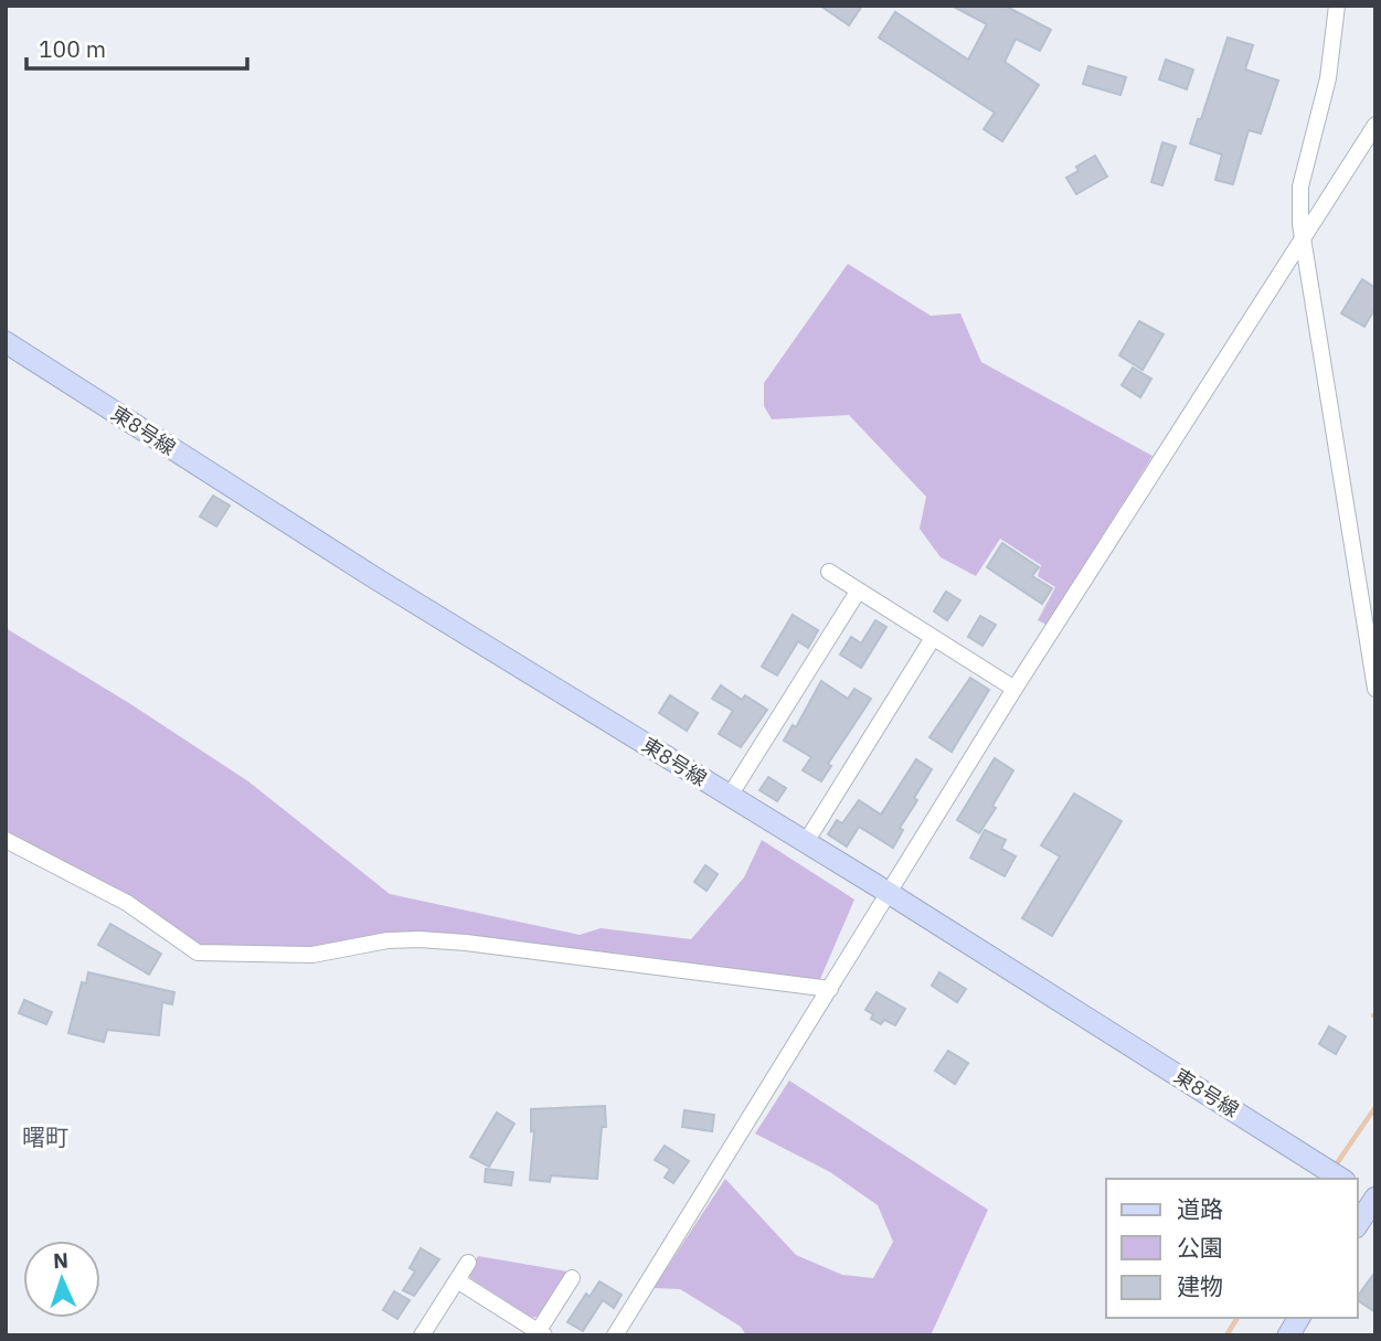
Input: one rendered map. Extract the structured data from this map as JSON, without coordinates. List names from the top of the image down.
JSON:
{
  "streets": {
    "street": ["東8号線"]
  },
  "districts": ["曙町"],
  "legend": ["道路", "公園", "建物"],
  "scale_bar": "100 m",
  "north": "top"
}
